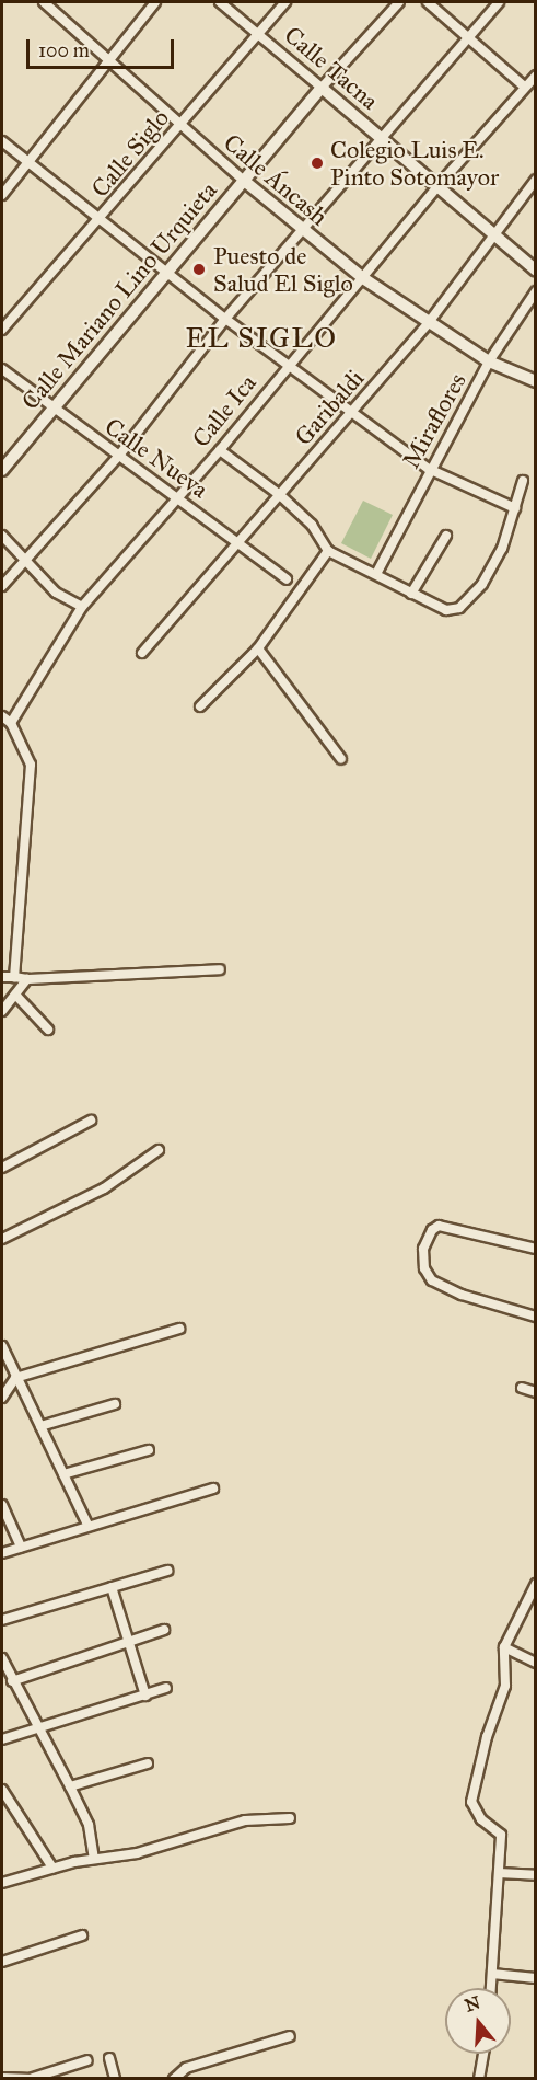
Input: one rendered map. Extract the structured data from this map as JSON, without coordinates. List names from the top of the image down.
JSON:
{
  "streets": {
    "main road": ["Calle Tacna", "Calle Áncash", "Calle Mariano Lino Urquieta"],
    "street": [
      "Calle Siglo",
      "Garibaldi",
      "Calle Ica",
      "Miraflores",
      "Calle Nueva"
    ]
  },
  "crossings": [
    ["Calle Tacna", "Calle Siglo"],
    ["Calle Tacna", "Calle Mariano Lino Urquieta"],
    ["Calle Tacna", "Garibaldi"],
    ["Calle Tacna", "Calle Ica"],
    ["Calle Siglo", "Calle Áncash"],
    ["Calle Áncash", "Calle Mariano Lino Urquieta"],
    ["Calle Áncash", "Garibaldi"],
    ["Calle Áncash", "Calle Ica"],
    ["Calle Áncash", "Miraflores"],
    ["Calle Mariano Lino Urquieta", "Calle Nueva"],
    ["Garibaldi", "Calle Nueva"],
    ["Calle Ica", "Calle Nueva"]
  ],
  "districts": ["EL SIGLO"],
  "places": ["Colegio Luis E. Pinto Sotomayor", "Puesto de Salud El Siglo"],
  "scale_bar": "100 m",
  "north": "top"
}
